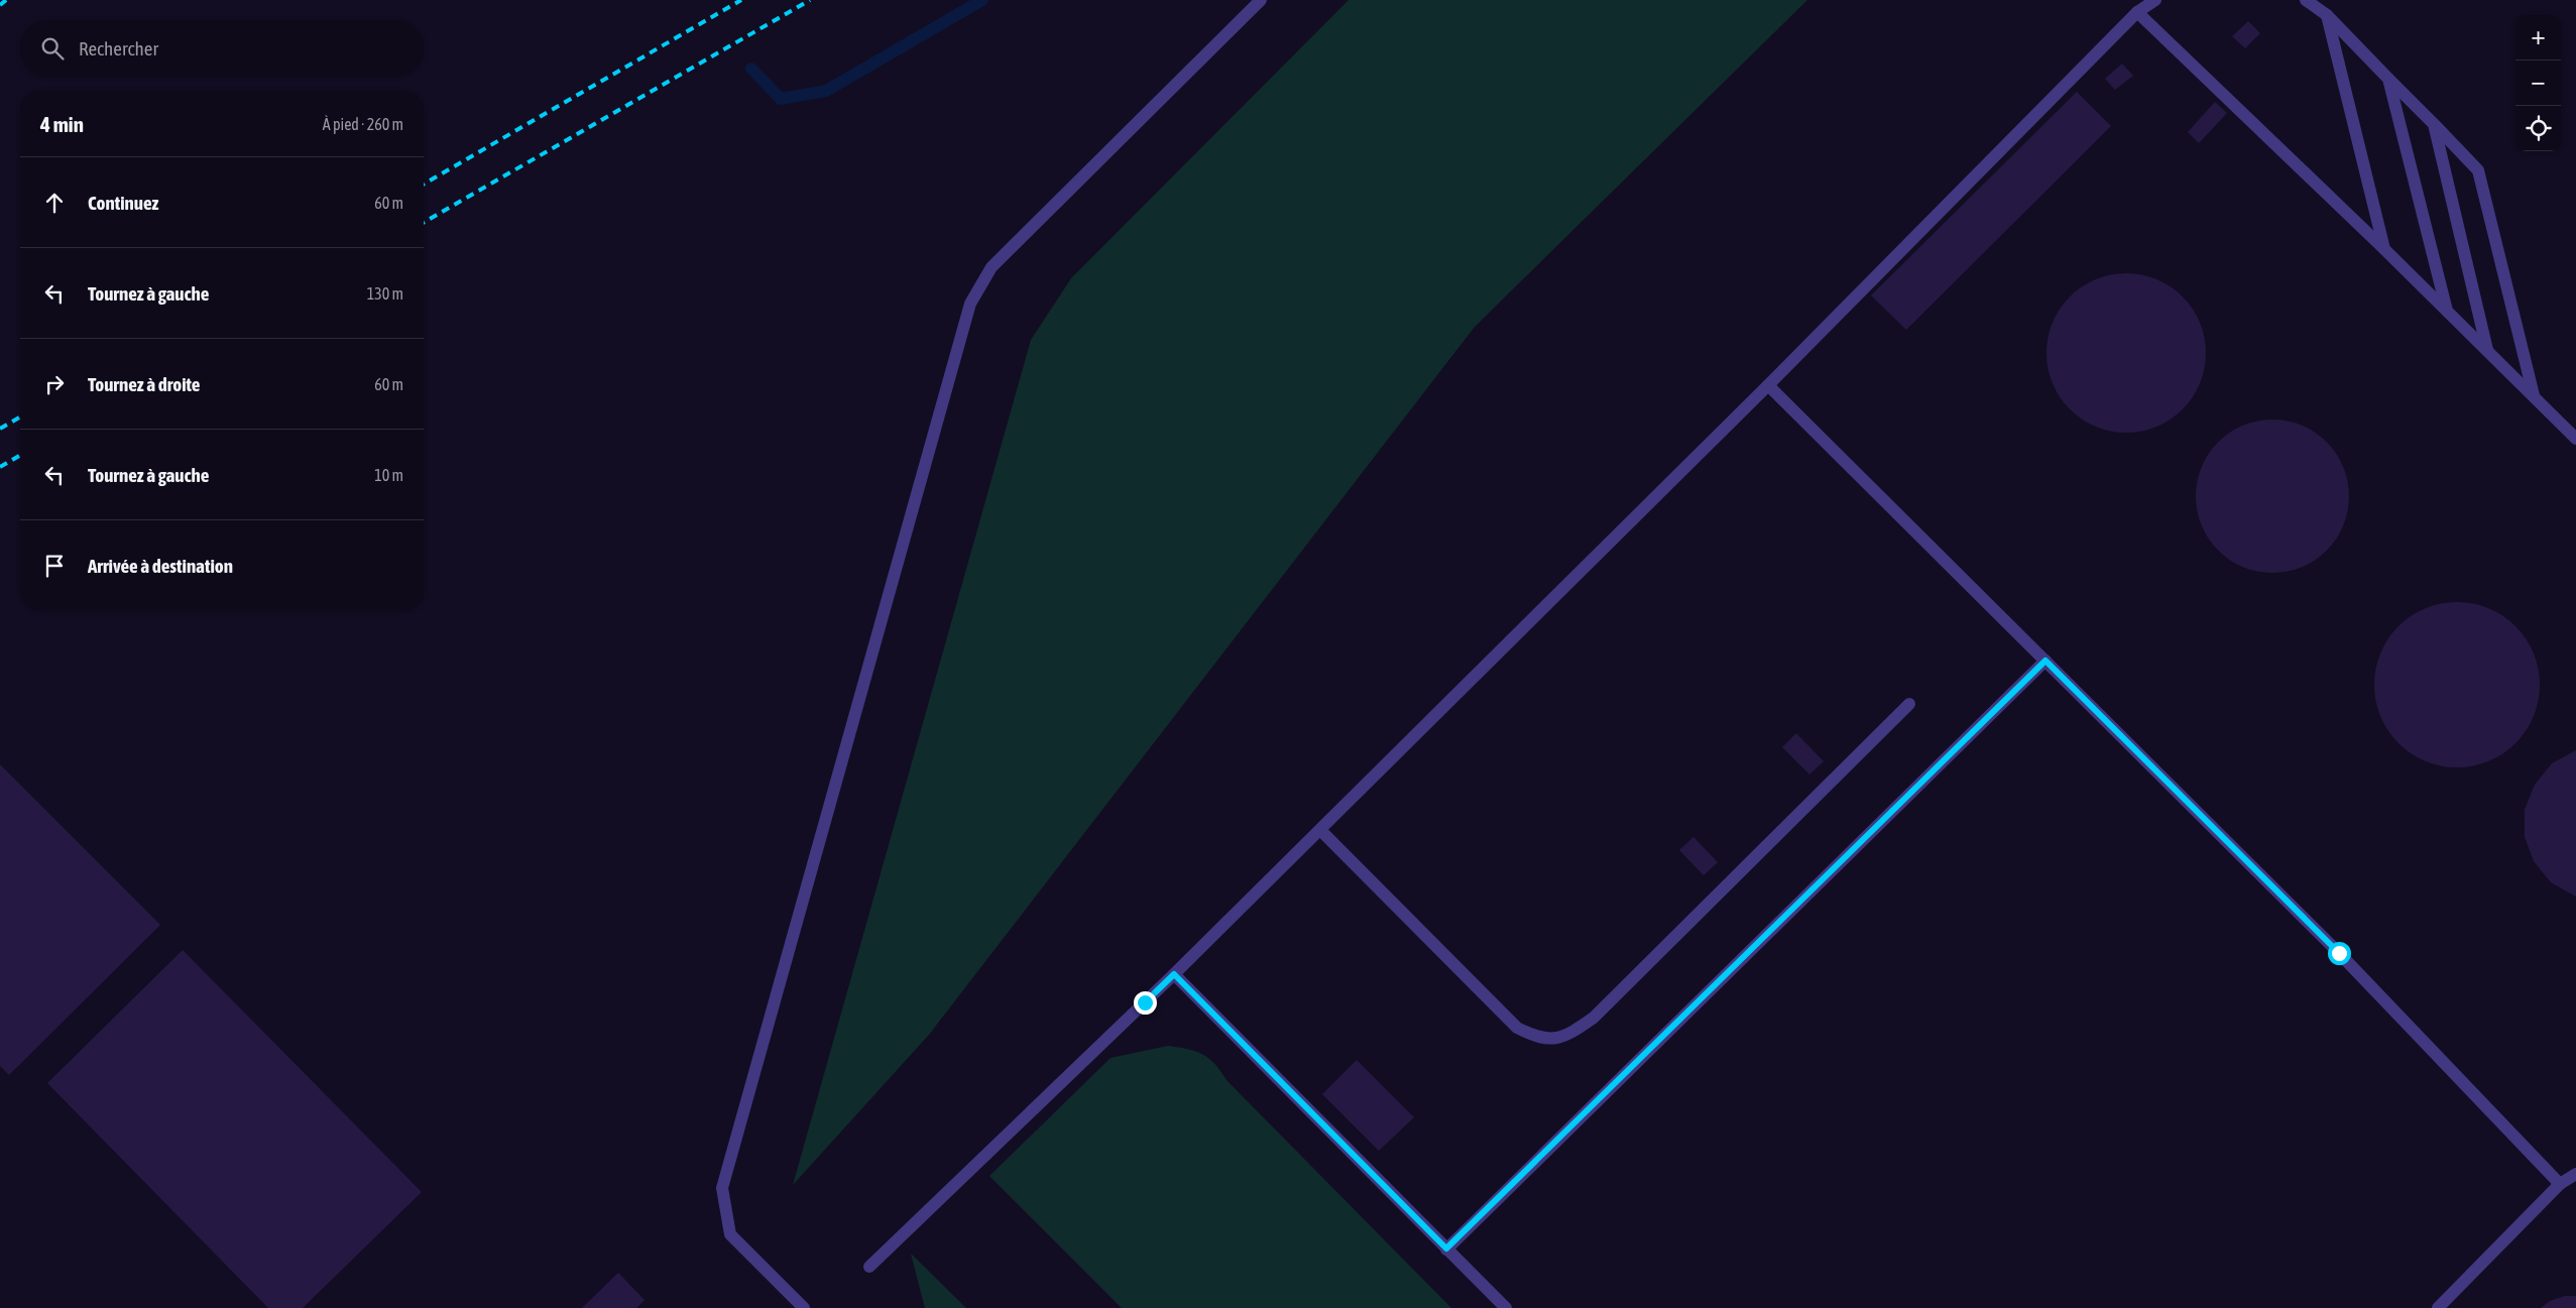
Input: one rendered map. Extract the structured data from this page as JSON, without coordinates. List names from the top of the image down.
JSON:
{
  "page": {
    "map_buttons": ["+", "−"],
    "search": "Rechercher",
    "heading": ["4 min", "À pied · 260 m"],
    "list": [
      ["Continuez", "60 m"],
      ["Tournez à gauche", "130 m"],
      ["Tournez à droite", "60 m"],
      ["Tournez à gauche", "10 m"],
      "Arrivée à destination"
    ]
  }
}
